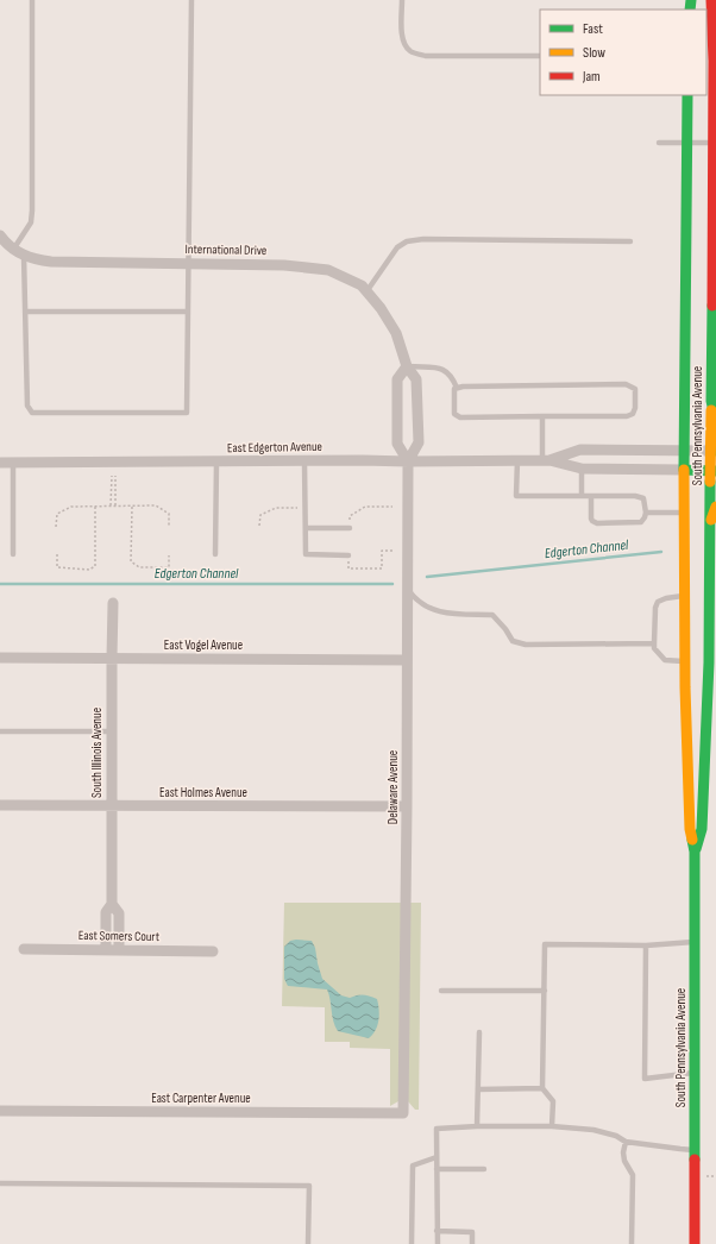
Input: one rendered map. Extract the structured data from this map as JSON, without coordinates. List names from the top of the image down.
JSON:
{
  "streets": {
    "main road": ["South Pennsylvania Avenue"],
    "street": [
      "International Drive",
      "East Edgerton Avenue",
      "East Vogel Avenue",
      "South Illinois Avenue",
      "Delaware Avenue",
      "East Holmes Avenue",
      "East Somers Court",
      "East Carpenter Avenue"
    ]
  },
  "crossings": [
    ["International Drive", "East Edgerton Avenue"],
    ["International Drive", "Delaware Avenue"],
    ["South Pennsylvania Avenue", "East Edgerton Avenue"],
    ["East Edgerton Avenue", "Delaware Avenue"],
    ["East Vogel Avenue", "South Illinois Avenue"],
    ["East Vogel Avenue", "Delaware Avenue"],
    ["South Illinois Avenue", "East Holmes Avenue"],
    ["South Illinois Avenue", "East Somers Court"],
    ["Delaware Avenue", "East Holmes Avenue"],
    ["Delaware Avenue", "East Carpenter Avenue"]
  ],
  "water": ["Edgerton Channel"],
  "legend": ["Fast", "Slow", "Jam"]
}
